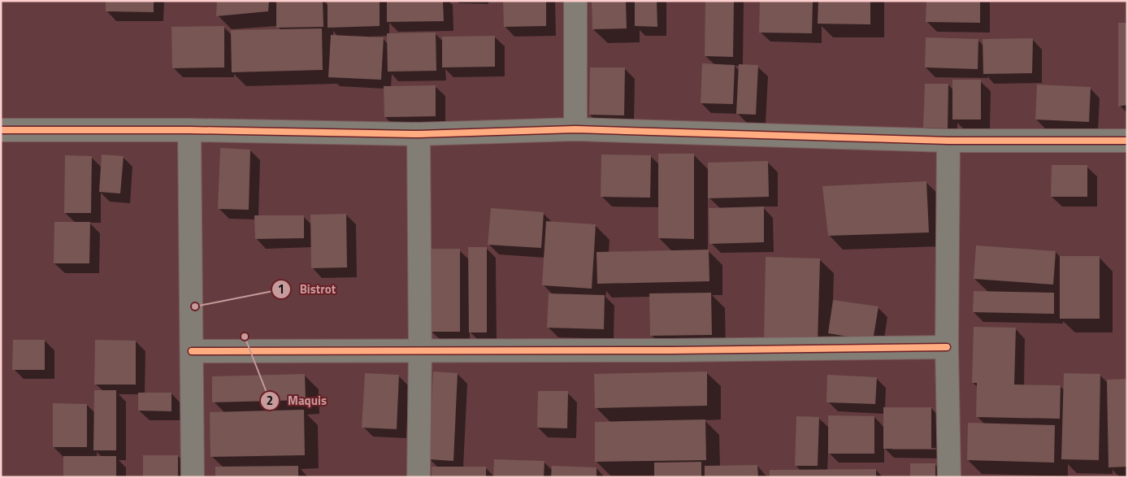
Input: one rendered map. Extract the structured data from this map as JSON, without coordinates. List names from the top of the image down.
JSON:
{
  "places": ["Bistrot", "Maquis"]
}
